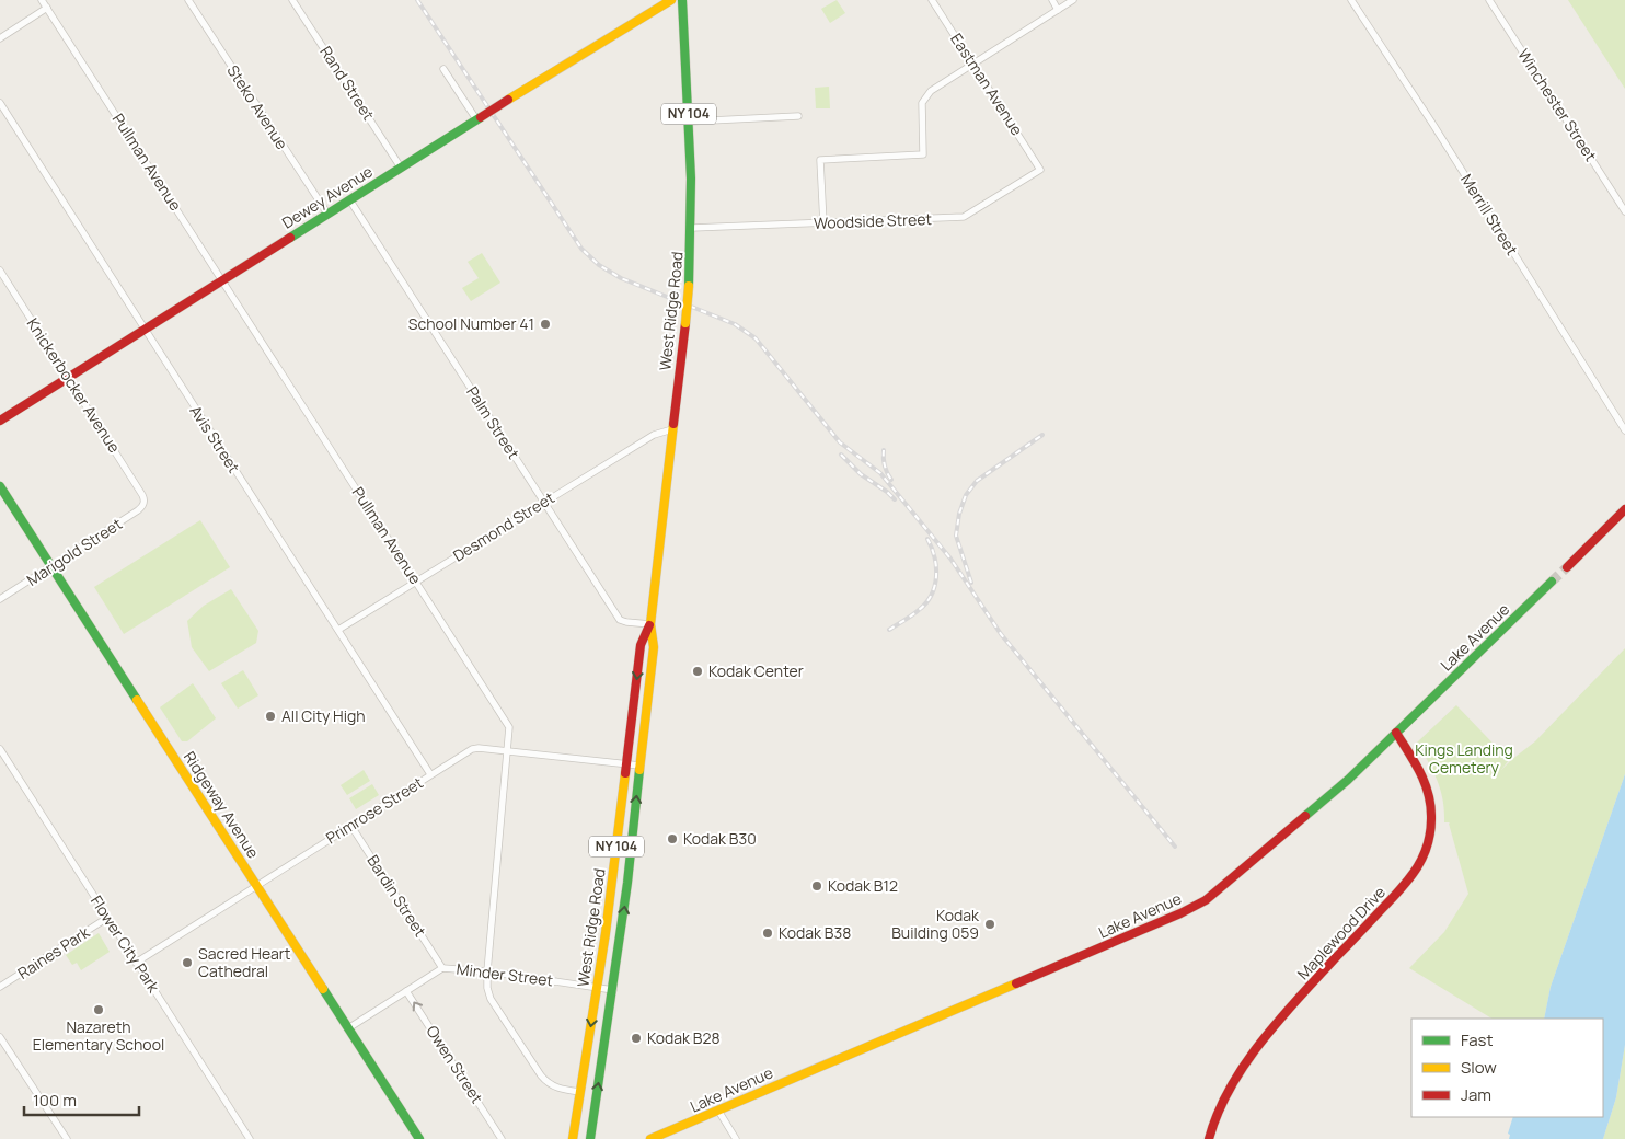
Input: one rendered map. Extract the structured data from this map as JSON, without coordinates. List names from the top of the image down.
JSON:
{
  "streets": {
    "main road": [
      "NY 104",
      "Dewey Avenue",
      "West Ridge Road",
      "Lake Avenue",
      "Ridgeway Avenue",
      "Maplewood Drive"
    ],
    "street": [
      "Rand Street",
      "Eastman Avenue",
      "Winchester Street",
      "Steko Avenue",
      "Pullman Avenue",
      "Merrill Street",
      "Woodside Street",
      "Knickerbocker Avenue",
      "Palm Street",
      "Avis Street",
      "Desmond Street",
      "Marigold Street",
      "Primrose Street",
      "Bardin Street",
      "Flower City Park",
      "Raines Park",
      "Minder Street",
      "Owen Street"
    ]
  },
  "crossings": [
    ["Rand Street", "Dewey Avenue"],
    ["Eastman Avenue", "Woodside Street"],
    ["Steko Avenue", "Dewey Avenue"],
    ["Pullman Avenue", "Dewey Avenue"],
    ["Pullman Avenue", "West Ridge Road"],
    ["Pullman Avenue", "Desmond Street"],
    ["Pullman Avenue", "Primrose Street"],
    ["Pullman Avenue", "Minder Street"],
    ["Dewey Avenue", "Knickerbocker Avenue"],
    ["Dewey Avenue", "Palm Street"],
    ["Dewey Avenue", "Avis Street"],
    ["Woodside Street", "West Ridge Road"],
    ["West Ridge Road", "Palm Street"],
    ["West Ridge Road", "Desmond Street"],
    ["West Ridge Road", "Primrose Street"],
    ["West Ridge Road", "Minder Street"],
    ["Knickerbocker Avenue", "Marigold Street"],
    ["Palm Street", "Desmond Street"],
    ["Avis Street", "Desmond Street"],
    ["Avis Street", "Primrose Street"],
    ["Marigold Street", "Ridgeway Avenue"],
    ["Lake Avenue", "Maplewood Drive"],
    ["Ridgeway Avenue", "Primrose Street"],
    ["Ridgeway Avenue", "Minder Street"],
    ["Primrose Street", "Bardin Street"],
    ["Primrose Street", "Flower City Park"],
    ["Bardin Street", "Minder Street"],
    ["Flower City Park", "Raines Park"],
    ["Minder Street", "Owen Street"]
  ],
  "one_way": ["Owen Street"],
  "parks": ["Kings Landing Cemetery"],
  "places": [
    "School Number 41",
    "Kodak Center",
    "All City High",
    "Kodak B30",
    "Kodak B12",
    "Kodak Building 059",
    "Kodak B38",
    "Sacred Heart Cathedral",
    "Nazareth Elementary School",
    "Kodak B28"
  ],
  "legend": ["Fast", "Slow", "Jam"],
  "scale_bar": "100 m"
}
